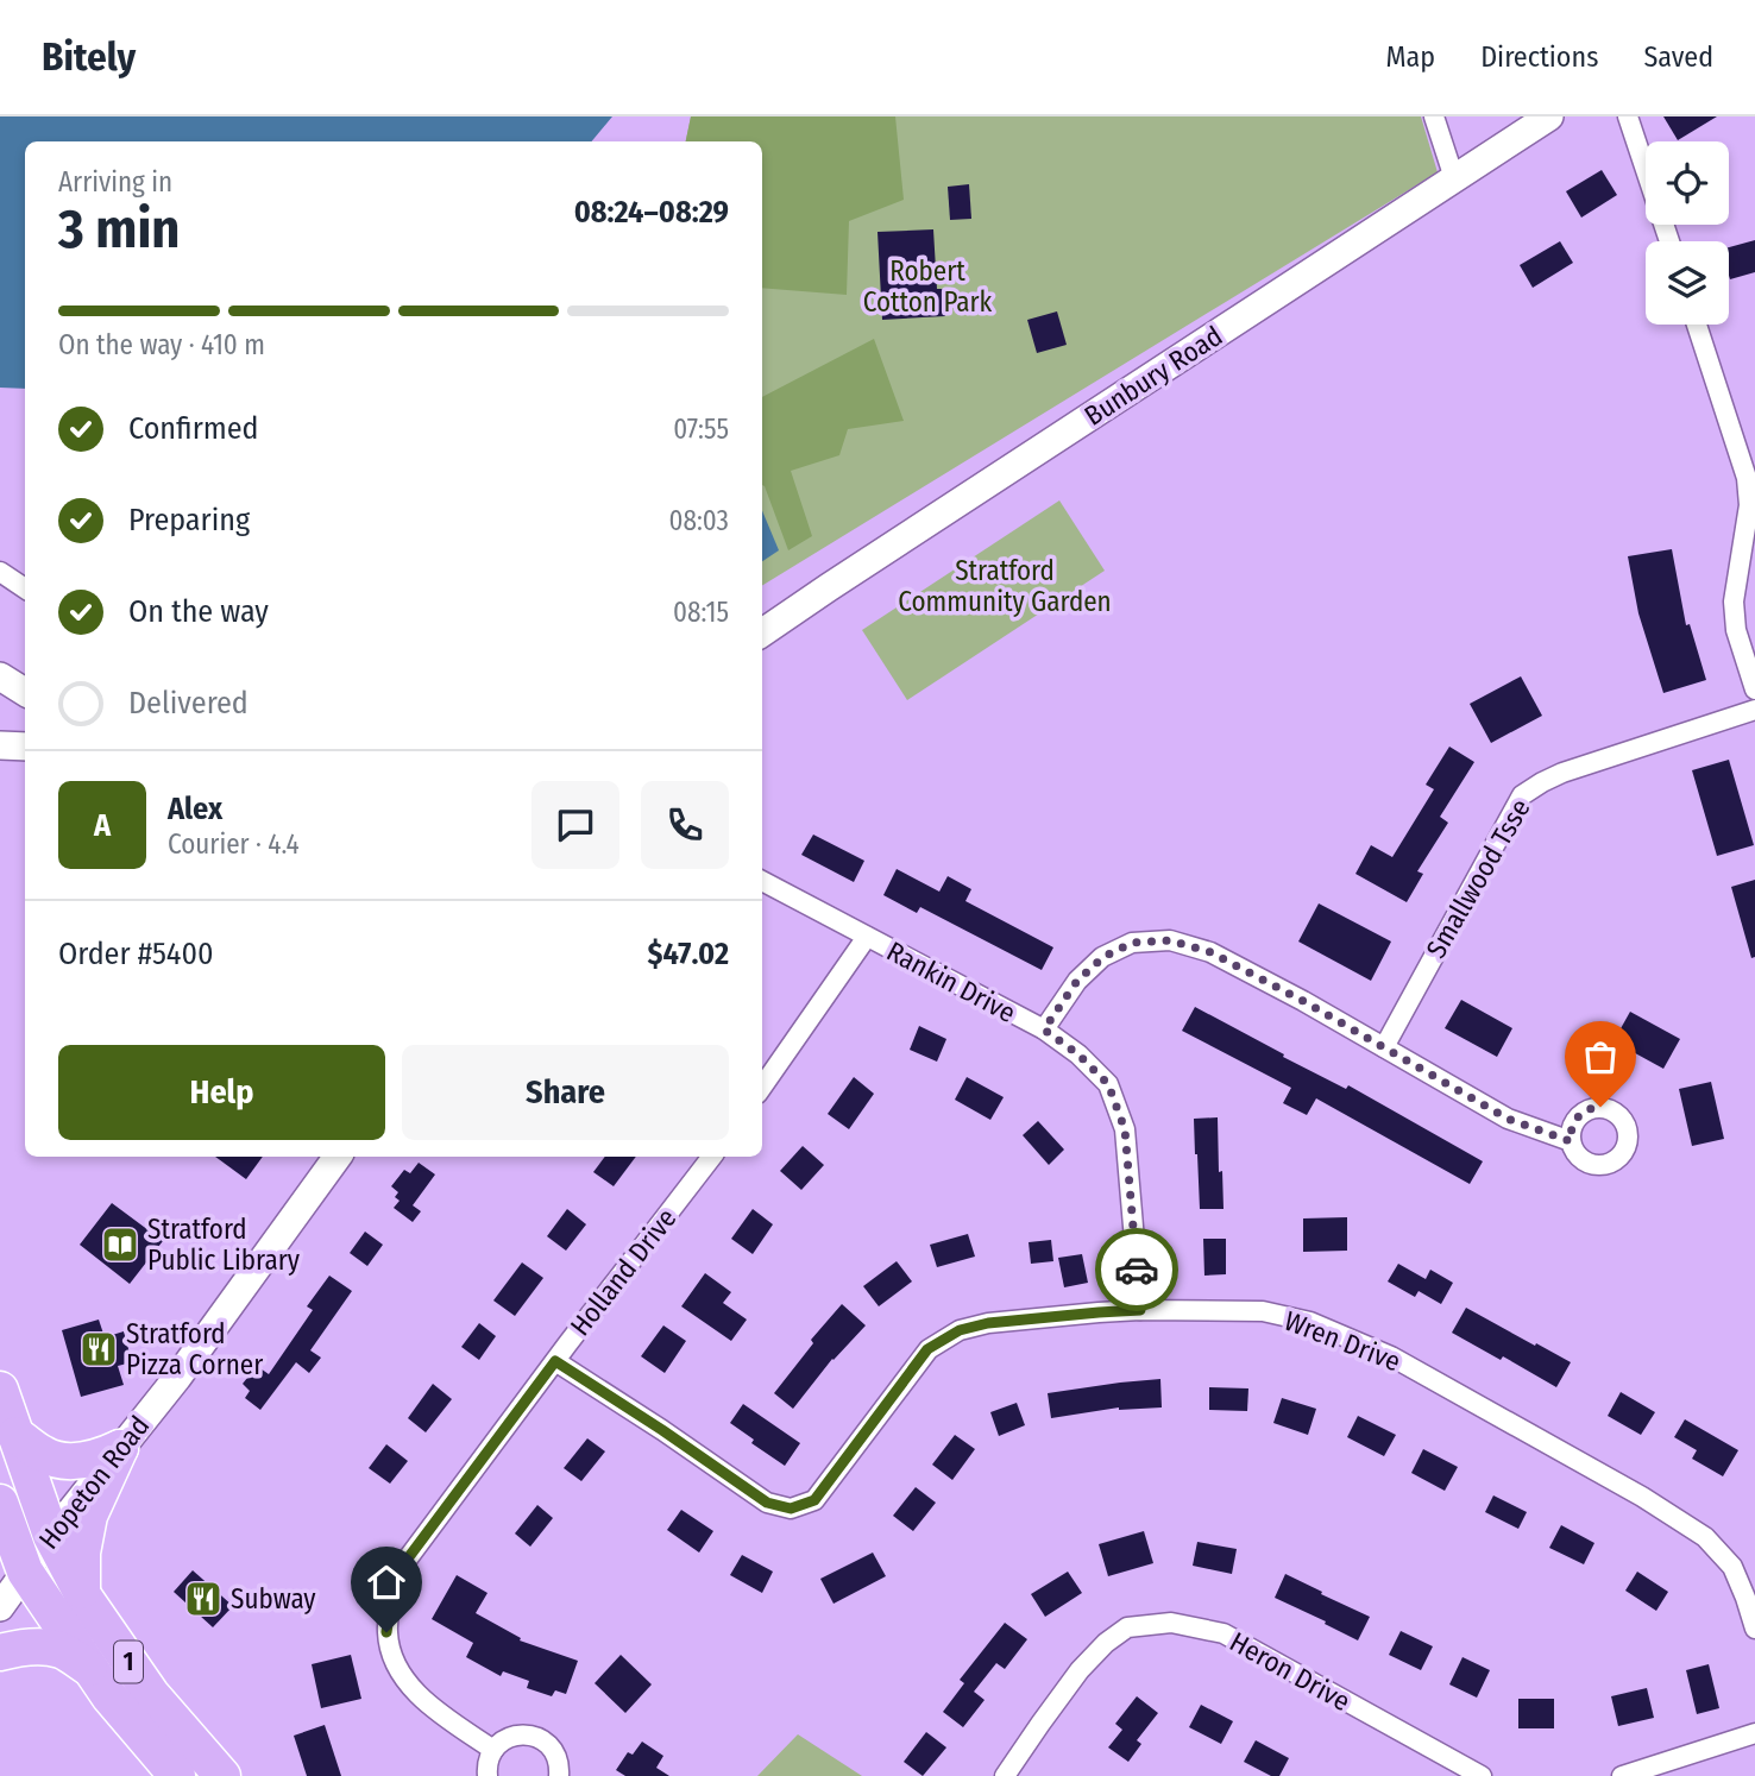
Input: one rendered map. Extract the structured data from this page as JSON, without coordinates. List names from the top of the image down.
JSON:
{
  "streets": {
    "highway": ["1"],
    "main road": ["Bunbury Road", "Hopeton Road"],
    "street": [
      "Smallwood Tsse",
      "Rankin Drive",
      "Holland Drive",
      "Wren Drive",
      "Heron Drive"
    ]
  },
  "crossings": [
    ["Rankin Drive", "Wren Drive"],
    ["Holland Drive", "Wren Drive"],
    ["Hopeton Road", "1"]
  ],
  "parks": ["Robert Cotton Park", "Stratford Community Garden"],
  "places": {
    "library": ["Stratford Public Library"],
    "restaurant": ["Stratford Pizza Corner", "Subway"]
  },
  "page": {
    "header": "Bitely",
    "nav": ["Map", "Directions", "Saved"],
    "heading": ["3 min", "Arriving in", "08:24–08:29"],
    "panel": [
      "Alex",
      "Courier · 4.4",
      "Order #5400",
      "$47.02"
    ],
    "bar": "On the way · 410 m",
    "list": [
      ["Confirmed", "07:55"],
      ["Preparing", "08:03"],
      ["On the way", "08:15"],
      "Delivered"
    ],
    "round": "A",
    "buttons": ["Help", "Share"]
  }
}
